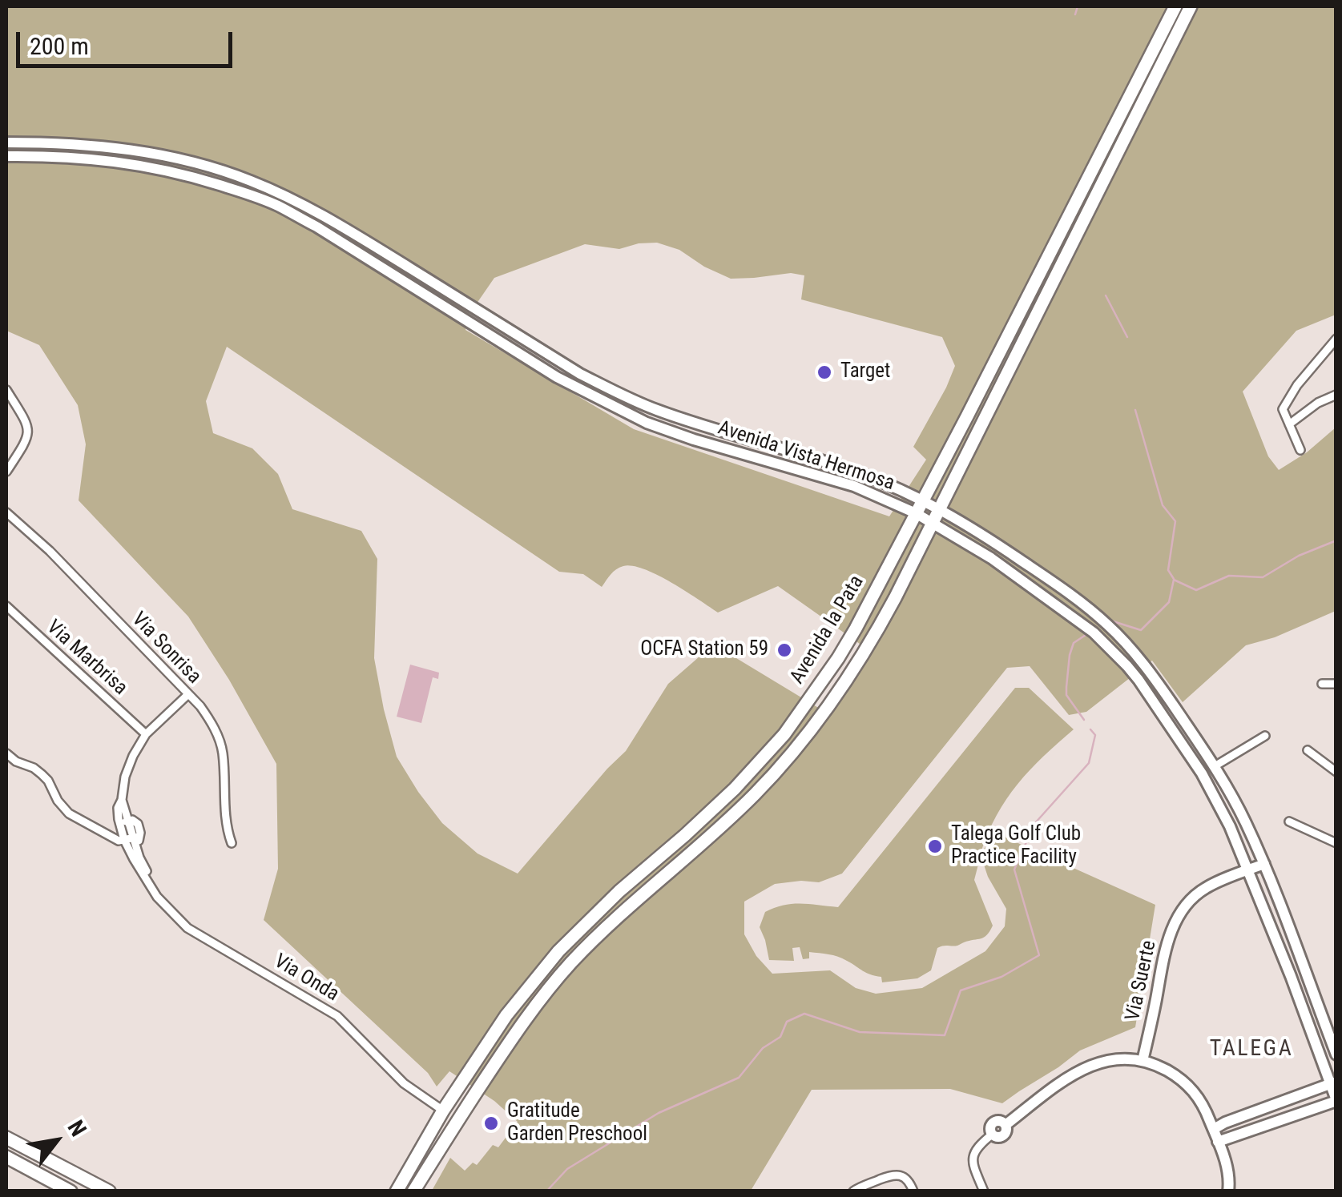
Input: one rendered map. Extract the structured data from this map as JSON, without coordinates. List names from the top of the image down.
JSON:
{
  "streets": {
    "highway": ["Avenida la Pata"],
    "main road": ["Avenida Vista Hermosa", "Via Suerte"],
    "street": ["Via Sonrisa", "Via Marbrisa", "Via Onda"]
  },
  "crossings": [
    ["Avenida Vista Hermosa", "Avenida la Pata"],
    ["Avenida Vista Hermosa", "Via Suerte"],
    ["Avenida la Pata", "Via Onda"],
    ["Via Sonrisa", "Via Onda"],
    ["Via Marbrisa", "Via Onda"]
  ],
  "districts": ["TALEGA"],
  "places": [
    "Target",
    "OCFA Station 59",
    "Talega Golf Club Practice Facility",
    "Gratitude Garden Preschool"
  ],
  "scale_bar": "200 m",
  "north": "top right"
}
